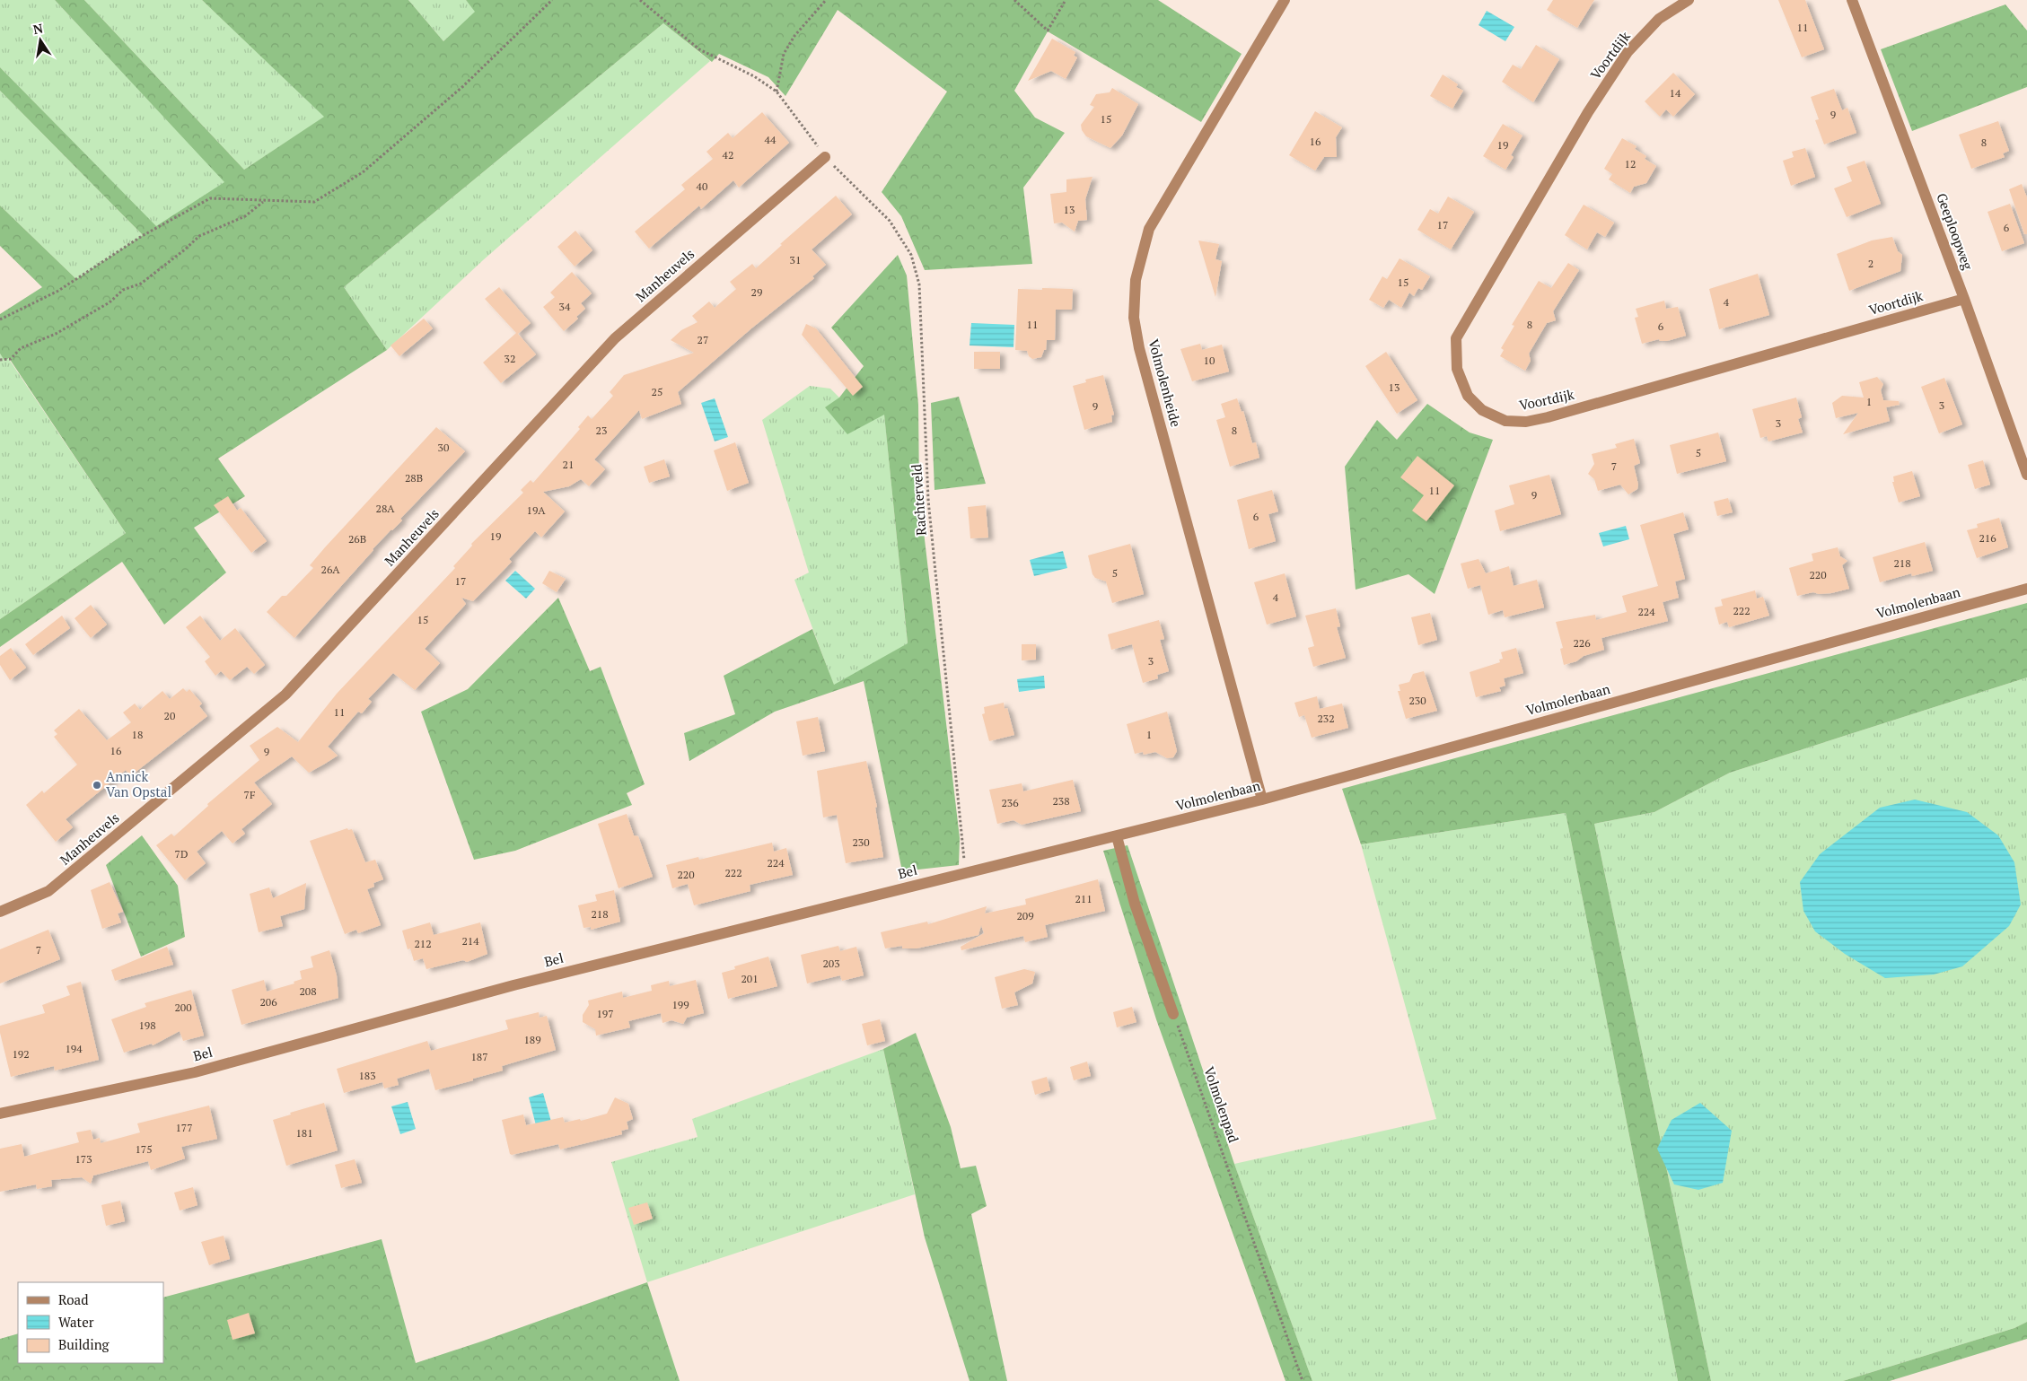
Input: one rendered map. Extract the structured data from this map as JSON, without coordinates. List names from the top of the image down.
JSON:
{
  "streets": {
    "street": [
      "Voortdijk",
      "Geeploopweg",
      "Manheuvels",
      "Volmolenheide",
      "Volmolenbaan",
      "Bel"
    ],
    "path": ["Rachterveld", "Volmolenpad"]
  },
  "crossings": [
    ["Voortdijk", "Geeploopweg"],
    ["Manheuvels", "Rachterveld"],
    ["Volmolenheide", "Volmolenbaan"],
    ["Rachterveld", "Bel"],
    ["Volmolenbaan", "Bel"]
  ],
  "places": ["Annick Van Opstal"],
  "house_numbers": [
    "11",
    "14",
    "9",
    "15",
    "44",
    "16",
    "8",
    "19",
    "42",
    "12",
    "40",
    "13",
    "17",
    "6",
    "31",
    "2",
    "15",
    "29",
    "4",
    "34",
    "11",
    "8",
    "6",
    "27",
    "32",
    "10",
    "13",
    "25",
    "1",
    "3",
    "9",
    "3",
    "23",
    "8",
    "30",
    "5",
    "21",
    "7",
    "28B",
    "11",
    "9",
    "28A",
    "19A",
    "6",
    "19",
    "216",
    "26B",
    "218",
    "26A",
    "5",
    "220",
    "17",
    "4",
    "222",
    "224",
    "15",
    "226",
    "3",
    "230",
    "11",
    "20",
    "232",
    "18",
    "1",
    "16",
    "9",
    "7F",
    "238",
    "236",
    "230",
    "7D",
    "224",
    "222",
    "220",
    "211",
    "218",
    "209",
    "214",
    "212",
    "7",
    "203",
    "201",
    "208",
    "206",
    "199",
    "200",
    "197",
    "198",
    "189",
    "194",
    "192",
    "187",
    "183",
    "177",
    "181",
    "175",
    "173"
  ],
  "legend": ["Road", "Water", "Building"],
  "north": "top"
}
